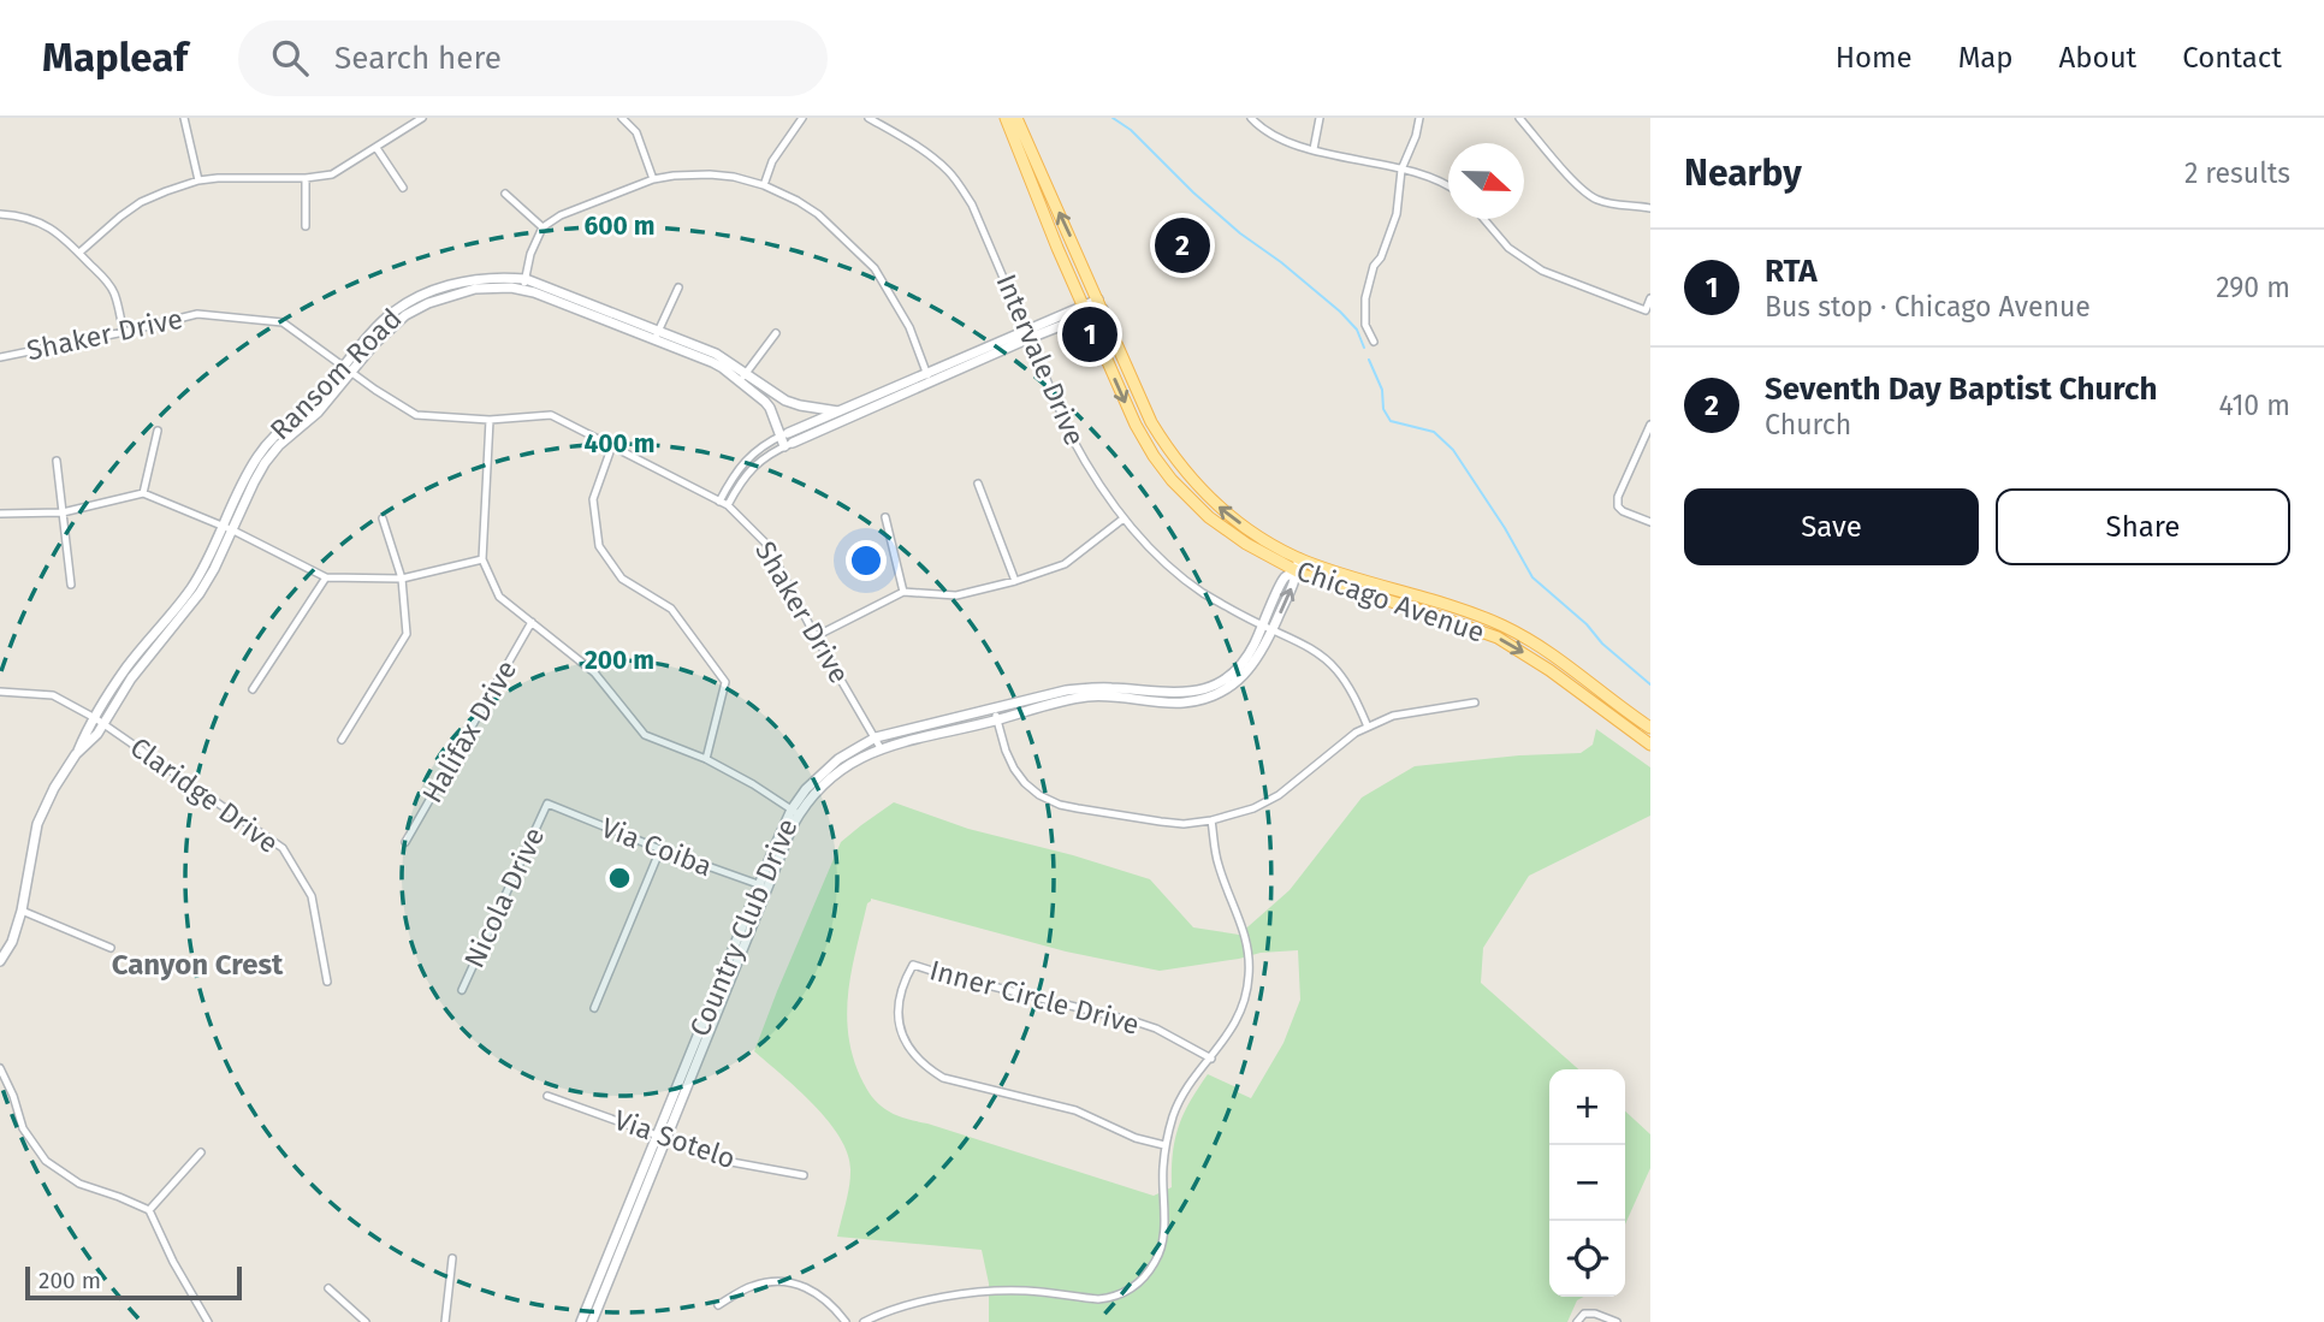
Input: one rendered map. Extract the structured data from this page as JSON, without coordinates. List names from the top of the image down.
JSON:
{
  "streets": {
    "main road": ["Chicago Avenue"],
    "street": [
      "Shaker Drive",
      "Intervale Drive",
      "Ransom Road",
      "Halifax Drive",
      "Claridge Drive",
      "Via Coiba",
      "Nicola Drive",
      "Country Club Drive",
      "Inner Circle Drive",
      "Via Sotelo"
    ]
  },
  "crossings": [
    ["Shaker Drive", "Ransom Road"],
    ["Shaker Drive", "Country Club Drive"],
    ["Intervale Drive", "Country Club Drive"],
    ["Ransom Road", "Claridge Drive"],
    ["Chicago Avenue", "Country Club Drive"],
    ["Via Coiba", "Nicola Drive"],
    ["Via Coiba", "Country Club Drive"],
    ["Country Club Drive", "Via Sotelo"]
  ],
  "districts": ["Canyon Crest"],
  "scale_bar": "200 m",
  "north": "right",
  "page": {
    "header": "Mapleaf",
    "search": "Search here",
    "nav": [
      "Home",
      "Map",
      "About",
      "Contact"
    ],
    "heading": ["Nearby", "2 results"],
    "pins": ["2", "1"],
    "list": [
      {
        "mark": "1",
        "name": "RTA",
        "note": "Bus stop · Chicago Avenue",
        "value": "290 m"
      },
      {
        "mark": "2",
        "name": "Seventh Day Baptist Church",
        "note": "Church",
        "value": "410 m"
      }
    ],
    "buttons": ["Save", "Share"],
    "map_buttons": ["+", "−"],
    "scale": "200 m"
  },
  "rings": ["600 m", "400 m", "200 m"]
}
